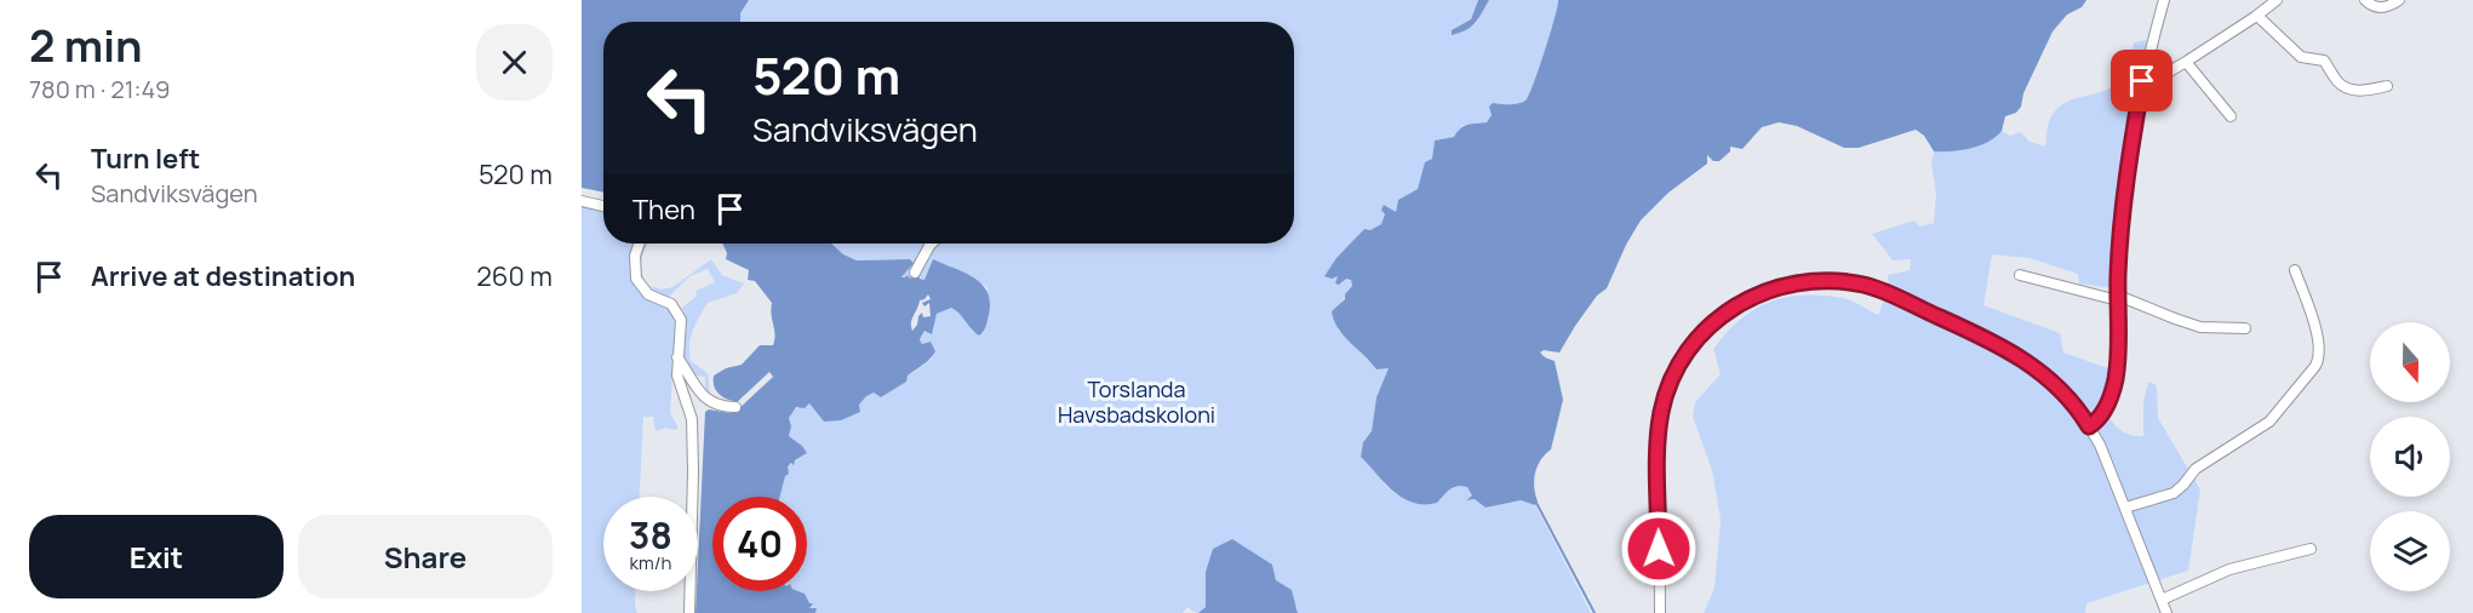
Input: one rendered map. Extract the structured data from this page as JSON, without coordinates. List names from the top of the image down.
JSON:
{
  "parks": ["Torslanda Havsbadskoloni"],
  "north": "bottom",
  "page": {
    "heading": ["2 min", "780 m · 21:49"],
    "turn": ["520 m", "Sandviksvägen"],
    "list": [
      {
        "name": "Turn left",
        "note": "Sandviksvägen",
        "value": "520 m"
      },
      {
        "name": "Arrive at destination",
        "value": "260 m"
      }
    ],
    "then": "Then",
    "speed": "38 km/h",
    "limit": "40",
    "buttons": ["Exit", "Share"]
  }
}
